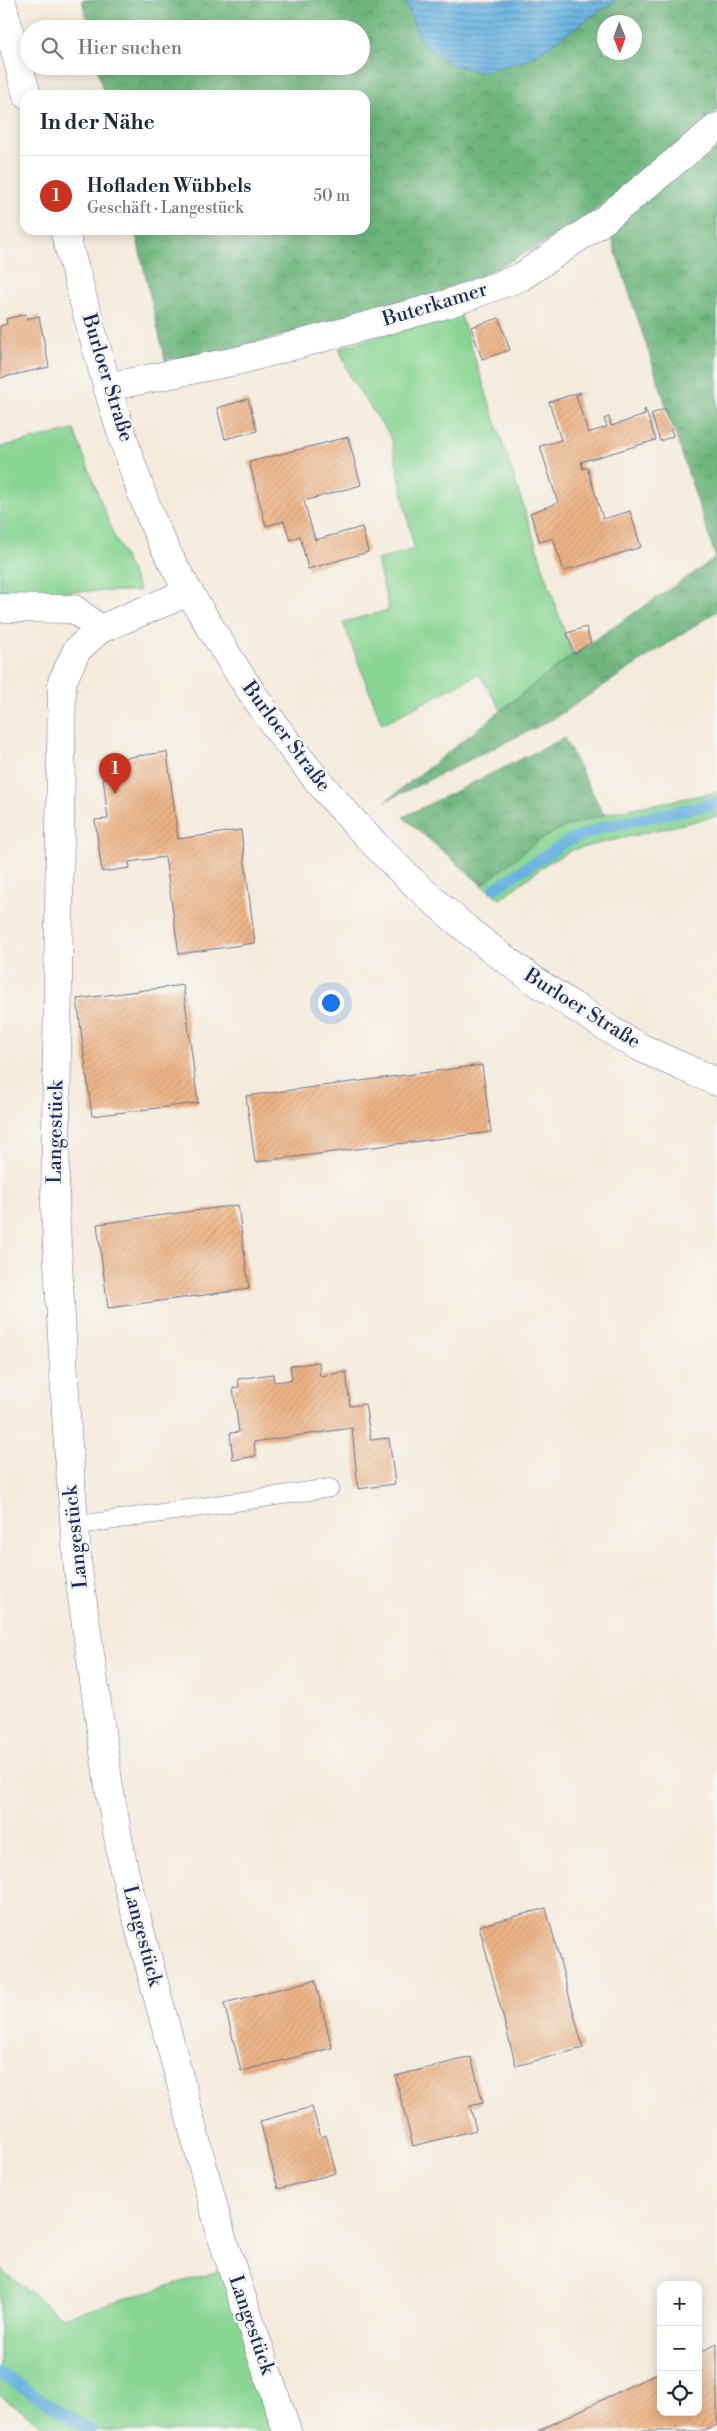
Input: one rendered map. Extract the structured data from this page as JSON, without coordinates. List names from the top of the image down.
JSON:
{
  "streets": {
    "street": ["Buterkamer", "Burloer Straße", "Langestück"]
  },
  "crossings": [
    ["Buterkamer", "Burloer Straße"],
    ["Burloer Straße", "Langestück"]
  ],
  "north": "bottom",
  "page": {
    "search": "Hier suchen",
    "heading": "In der Nähe",
    "list": [
      {
        "mark": "1",
        "name": "Hofladen Wübbels",
        "note": "Geschäft · Langestück",
        "value": "50 m"
      }
    ],
    "pins": "1",
    "map_buttons": ["+", "−"]
  }
}
